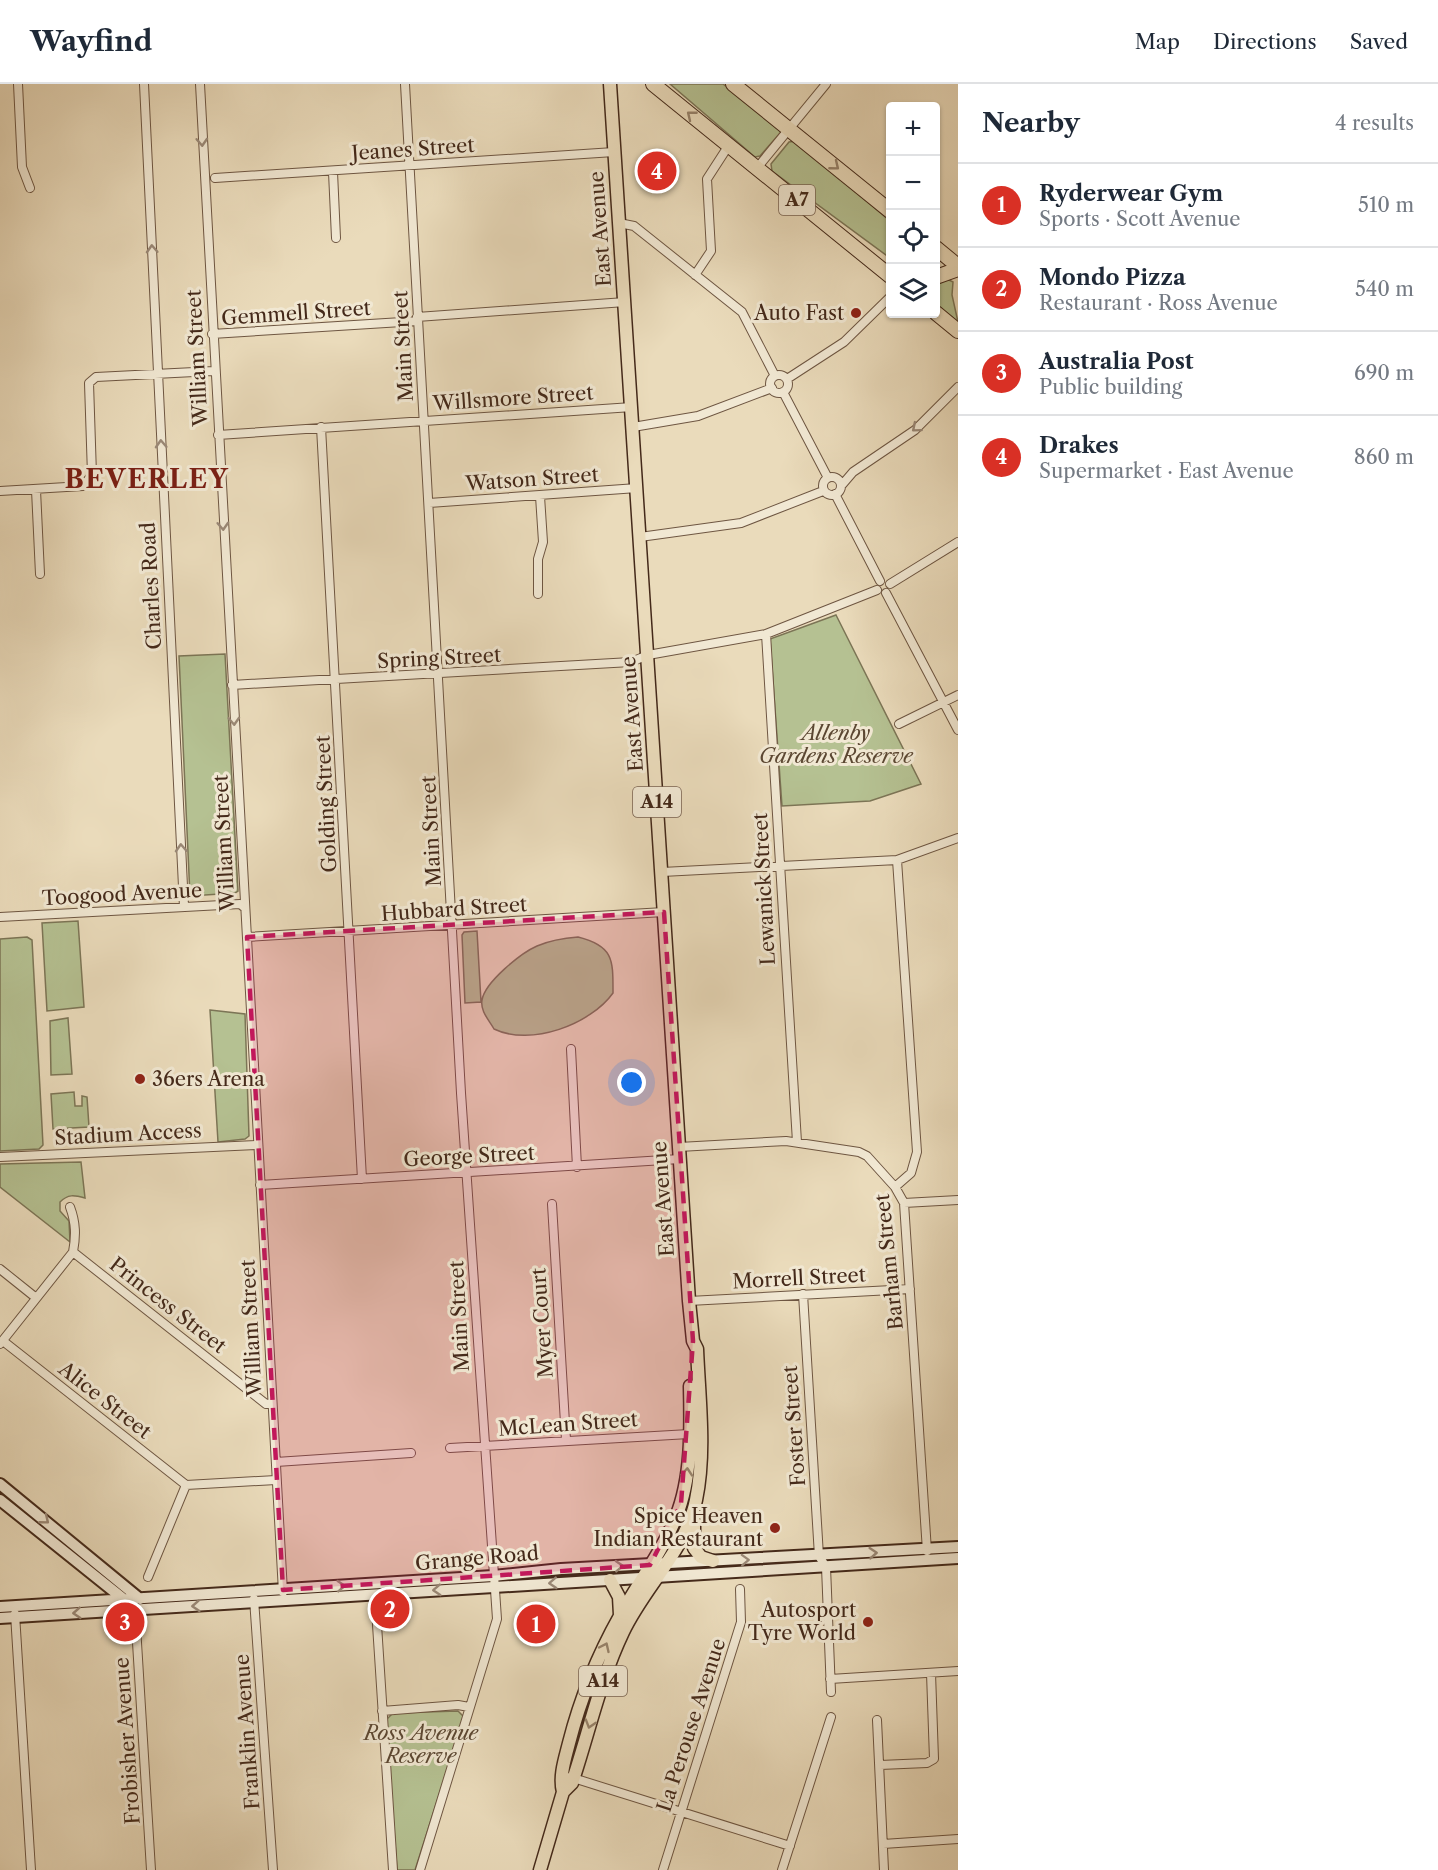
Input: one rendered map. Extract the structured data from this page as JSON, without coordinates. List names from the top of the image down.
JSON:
{
  "streets": {
    "highway": ["A7"],
    "main road": ["East Avenue", "A14", "Grange Road"],
    "street": [
      "Jeanes Street",
      "Gemmell Street",
      "Main Street",
      "William Street",
      "Willsmore Street",
      "Watson Street",
      "Charles Road",
      "Spring Street",
      "Golding Street",
      "Lewanick Street",
      "Toogood Avenue",
      "Hubbard Street",
      "Stadium Access",
      "George Street",
      "Barham Street",
      "Morrell Street",
      "Princess Street",
      "Myer Court",
      "Alice Street",
      "McLean Street",
      "Foster Street",
      "La Perouse Avenue",
      "Franklin Avenue",
      "Frobisher Avenue"
    ]
  },
  "crossings": [
    ["Jeanes Street", "East Avenue"],
    ["Jeanes Street", "Main Street"],
    ["East Avenue", "Gemmell Street"],
    ["East Avenue", "Willsmore Street"],
    ["East Avenue", "Watson Street"],
    ["East Avenue", "Spring Street"],
    ["East Avenue", "A14"],
    ["East Avenue", "Hubbard Street"],
    ["East Avenue", "George Street"],
    ["East Avenue", "Morrell Street"],
    ["East Avenue", "McLean Street"],
    ["East Avenue", "Grange Road"],
    ["Gemmell Street", "Main Street"],
    ["Gemmell Street", "William Street"],
    ["Main Street", "Willsmore Street"],
    ["Main Street", "Watson Street"],
    ["Main Street", "Spring Street"],
    ["Main Street", "Hubbard Street"],
    ["Main Street", "George Street"],
    ["Main Street", "McLean Street"],
    ["Main Street", "Grange Road"],
    ["William Street", "Willsmore Street"],
    ["William Street", "Spring Street"],
    ["William Street", "Toogood Avenue"],
    ["William Street", "Hubbard Street"],
    ["William Street", "Stadium Access"],
    ["William Street", "George Street"],
    ["William Street", "Princess Street"],
    ["William Street", "Grange Road"],
    ["Willsmore Street", "Golding Street"],
    ["Charles Road", "Toogood Avenue"],
    ["Spring Street", "Golding Street"],
    ["Spring Street", "Lewanick Street"],
    ["A14", "Grange Road"],
    ["Golding Street", "Hubbard Street"],
    ["Golding Street", "George Street"],
    ["Lewanick Street", "George Street"],
    ["George Street", "Barham Street"],
    ["Barham Street", "Morrell Street"],
    ["Barham Street", "Grange Road"],
    ["Morrell Street", "Foster Street"],
    ["Myer Court", "McLean Street"],
    ["Foster Street", "Grange Road"],
    ["Grange Road", "Franklin Avenue"],
    ["Grange Road", "Frobisher Avenue"]
  ],
  "one_way": ["William Street", "Charles Road"],
  "districts": ["BEVERLEY"],
  "parks": ["Allenby Gardens Reserve", "Ross Avenue Reserve"],
  "places": [
    "Auto Fast",
    "36ers Arena",
    "Spice Heaven Indian Restaurant",
    "Autosport Tyre World"
  ],
  "page": {
    "header": "Wayfind",
    "nav": ["Map", "Directions", "Saved"],
    "heading": ["Nearby", "4 results"],
    "map_buttons": ["+", "−"],
    "pins": [
      "4",
      "2",
      "3",
      "1"
    ],
    "list": [
      {
        "mark": "1",
        "name": "Ryderwear Gym",
        "note": "Sports · Scott Avenue",
        "value": "510 m"
      },
      {
        "mark": "2",
        "name": "Mondo Pizza",
        "note": "Restaurant · Ross Avenue",
        "value": "540 m"
      },
      {
        "mark": "3",
        "name": "Australia Post",
        "note": "Public building",
        "value": "690 m"
      },
      {
        "mark": "4",
        "name": "Drakes",
        "note": "Supermarket · East Avenue",
        "value": "860 m"
      }
    ]
  }
}
